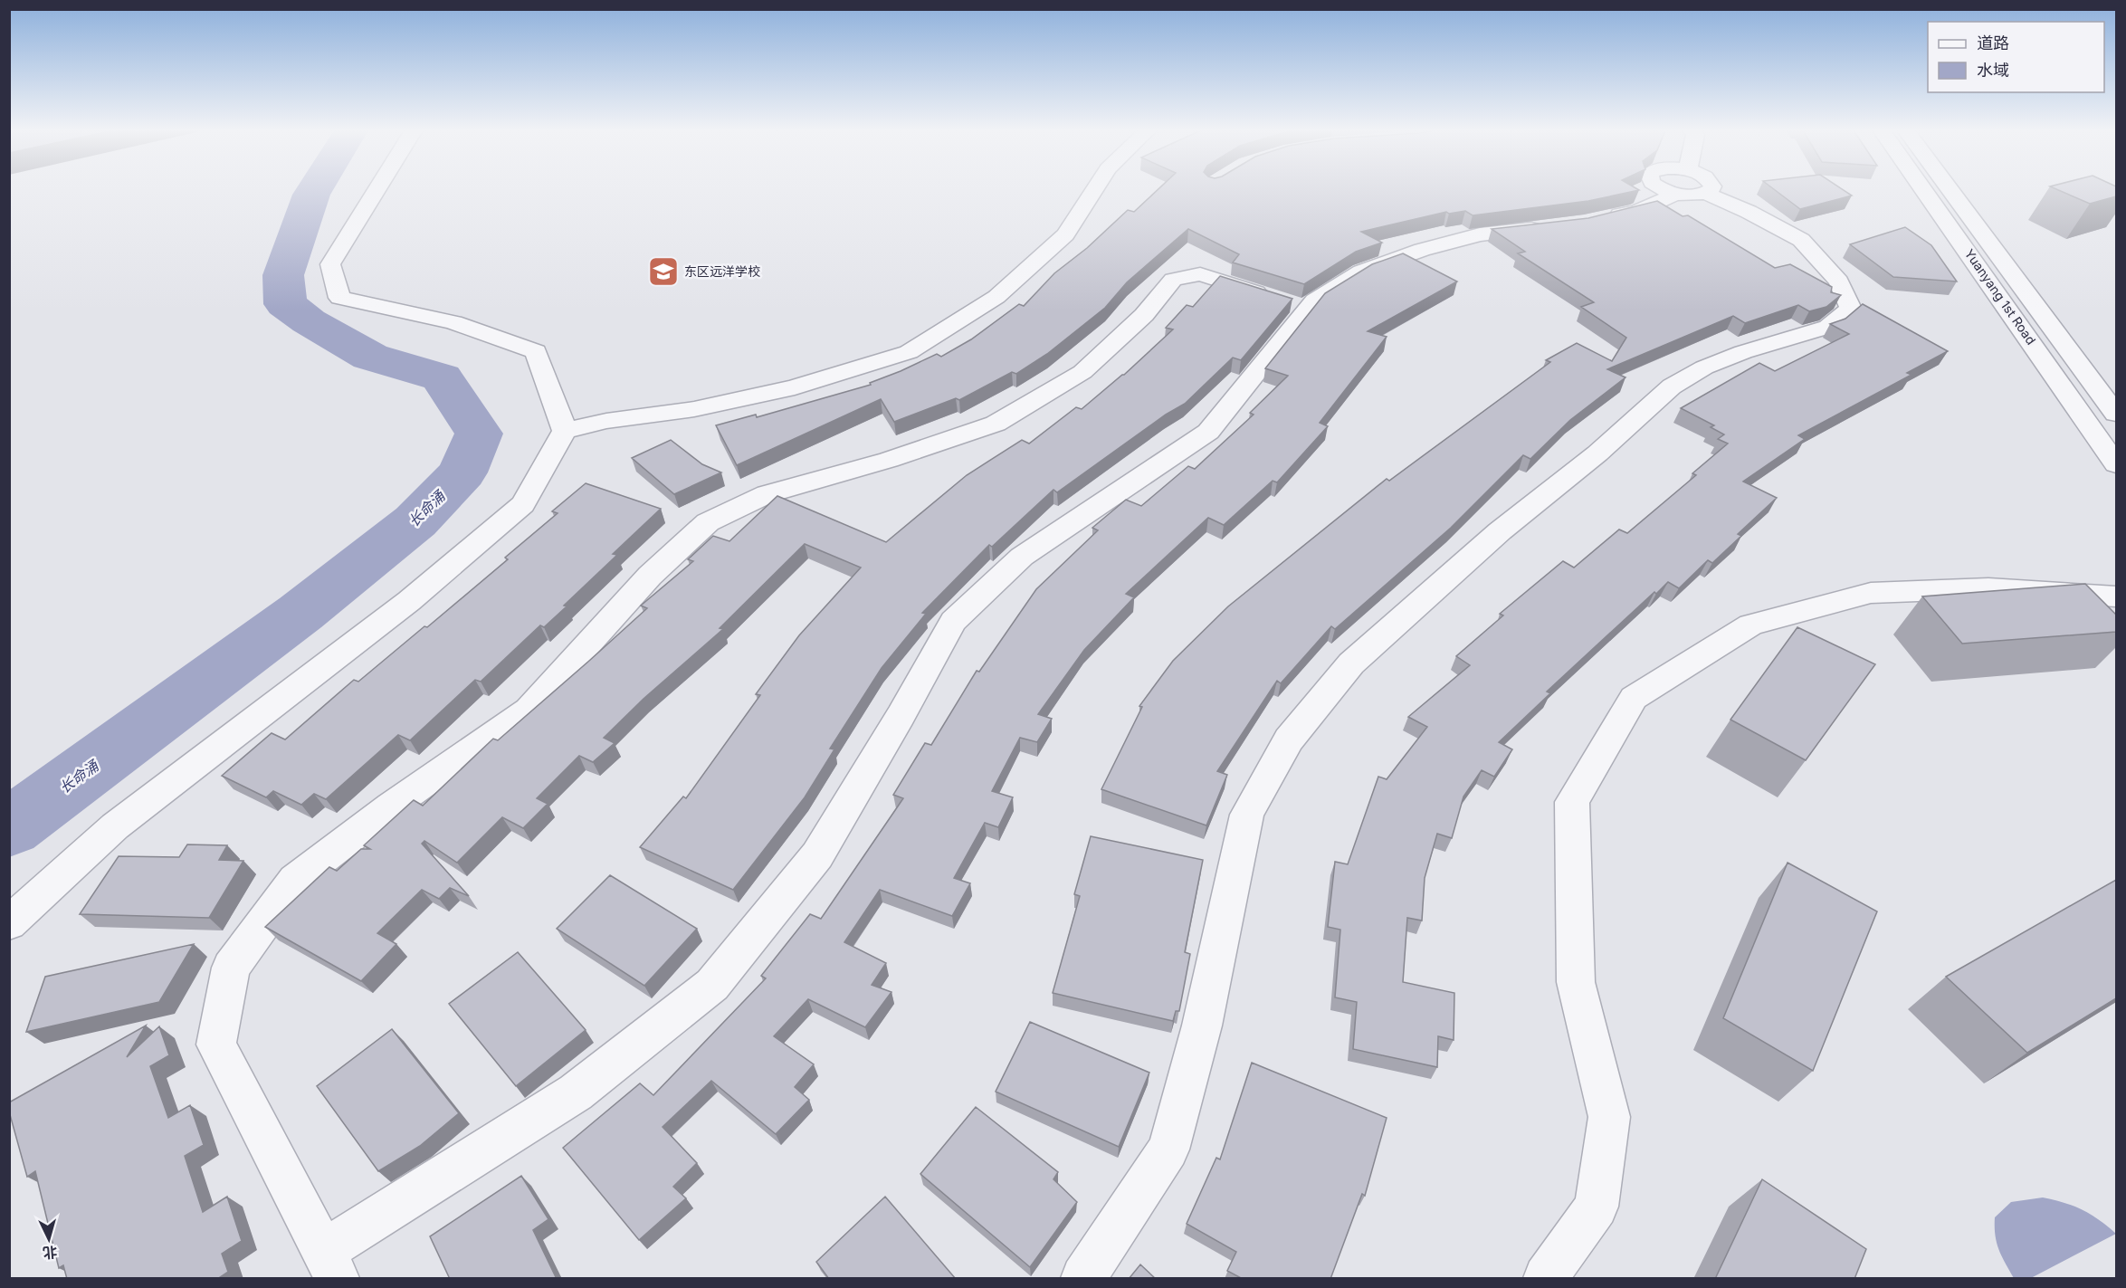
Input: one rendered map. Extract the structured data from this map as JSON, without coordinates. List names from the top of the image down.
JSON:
{
  "streets": {
    "street": ["Yuanyang 1st Road"]
  },
  "water": ["长命涌"],
  "places": {
    "school or university": ["东区远洋学校"]
  },
  "legend": ["道路", "水域"],
  "north": "bottom"
}
